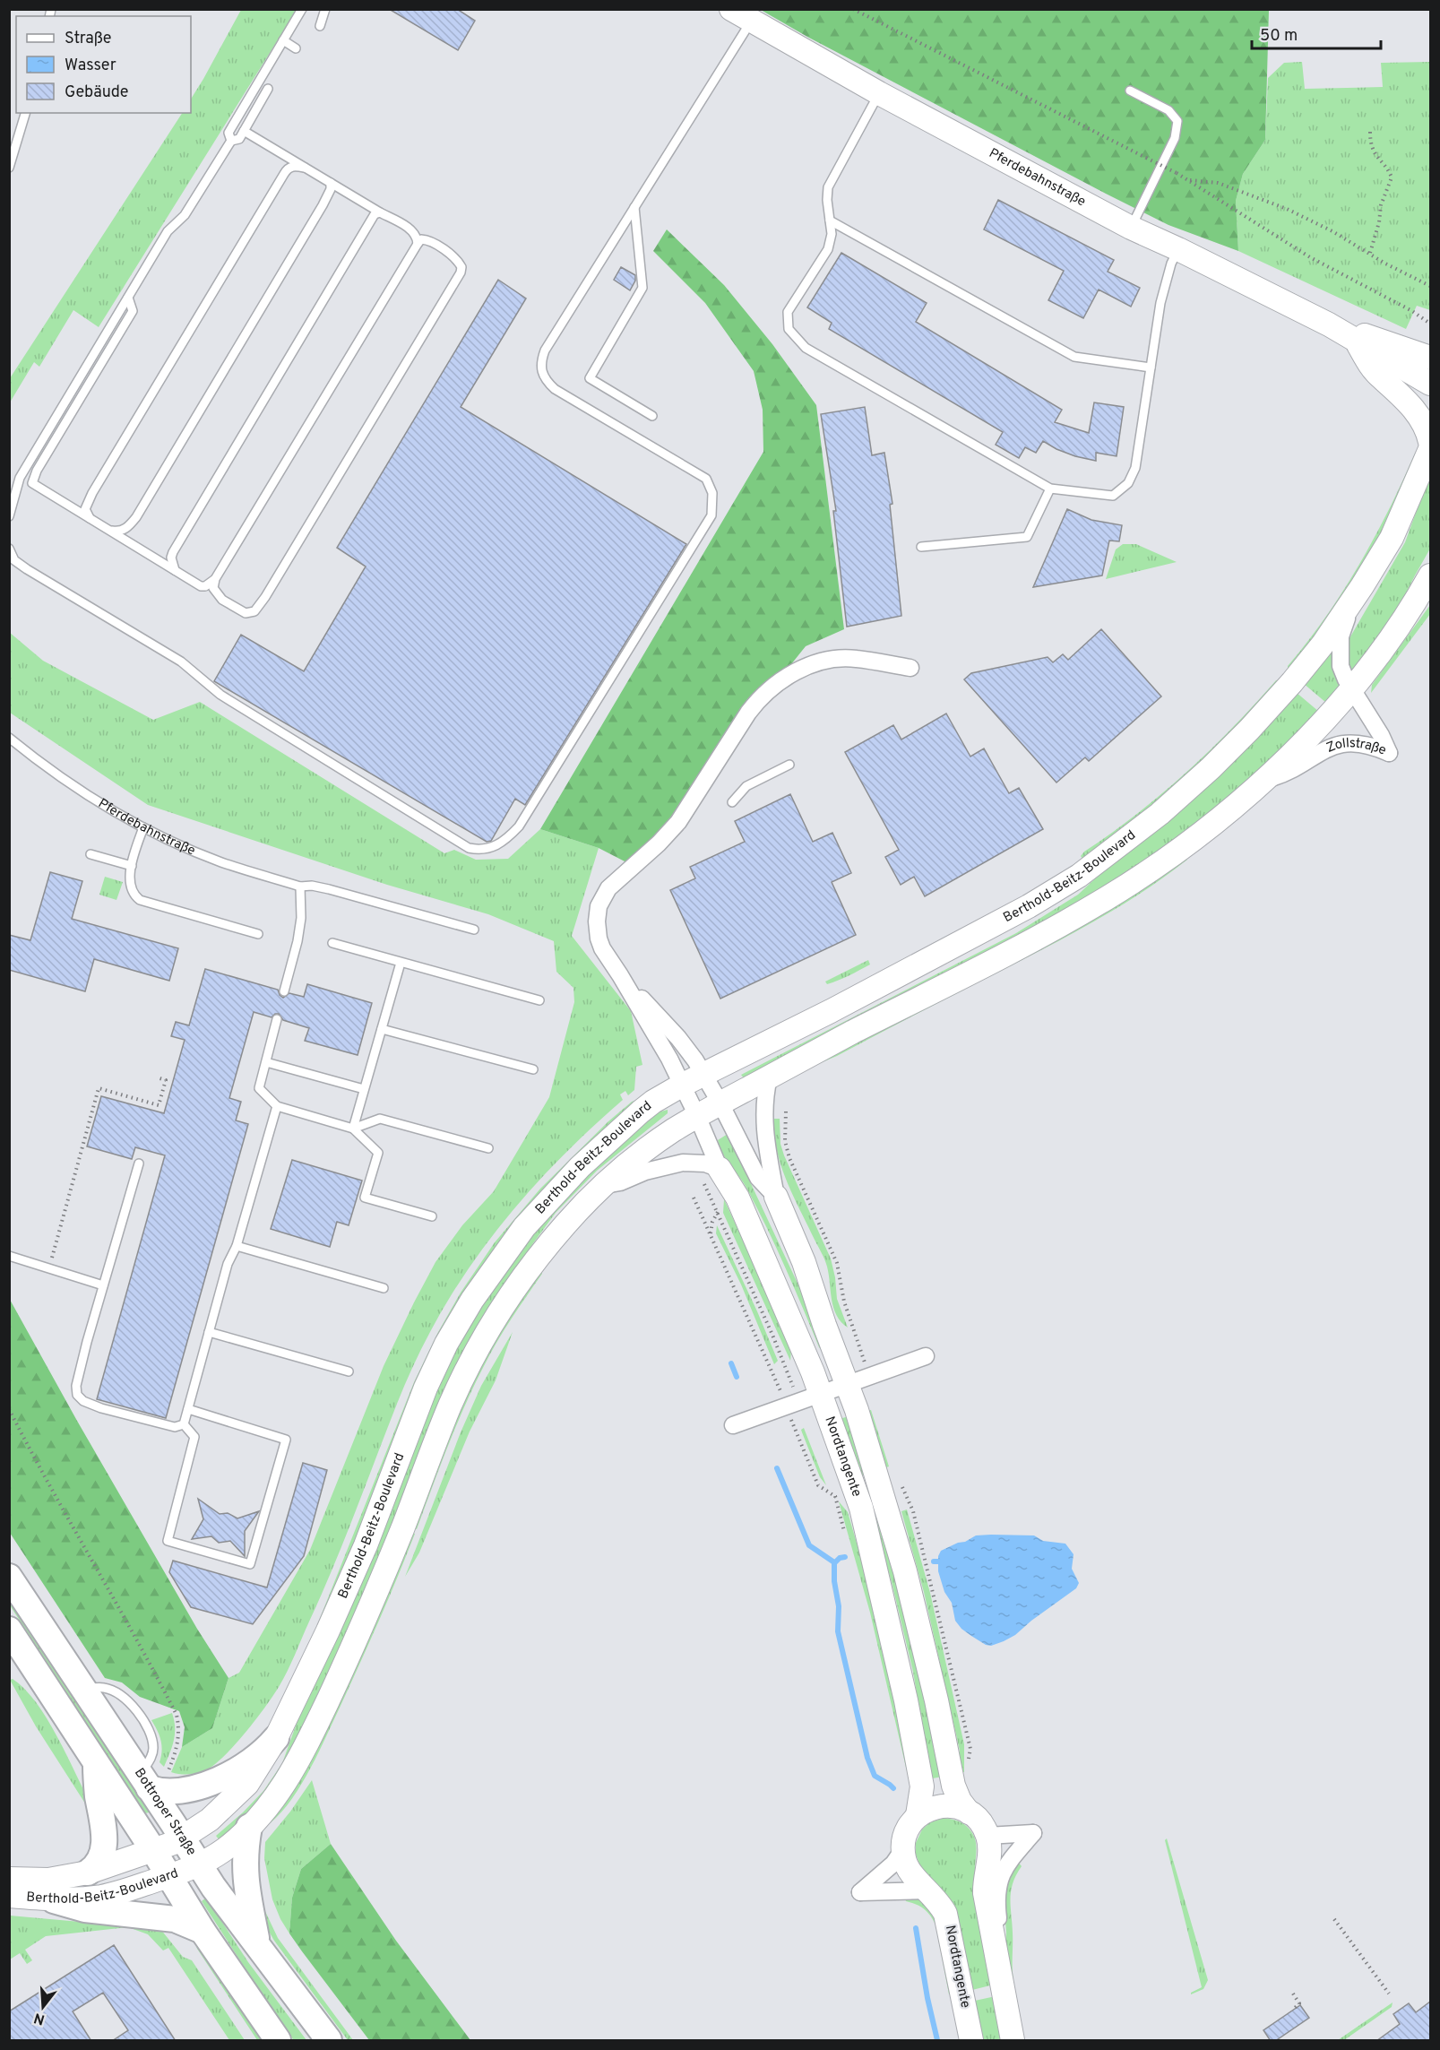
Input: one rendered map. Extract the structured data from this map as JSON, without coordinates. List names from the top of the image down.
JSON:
{
  "streets": {
    "main road": [
      "Pferdebahnstraße",
      "Berthold-Beitz-Boulevard",
      "Nordtangente",
      "Bottroper Straße"
    ],
    "street": ["Zollstraße"]
  },
  "crossings": [
    ["Zollstraße", "Berthold-Beitz-Boulevard"],
    ["Berthold-Beitz-Boulevard", "Nordtangente"],
    ["Berthold-Beitz-Boulevard", "Bottroper Straße"]
  ],
  "legend": ["Straße", "Wasser", "Gebäude"],
  "scale_bar": "50 m",
  "north": "bottom"
}
